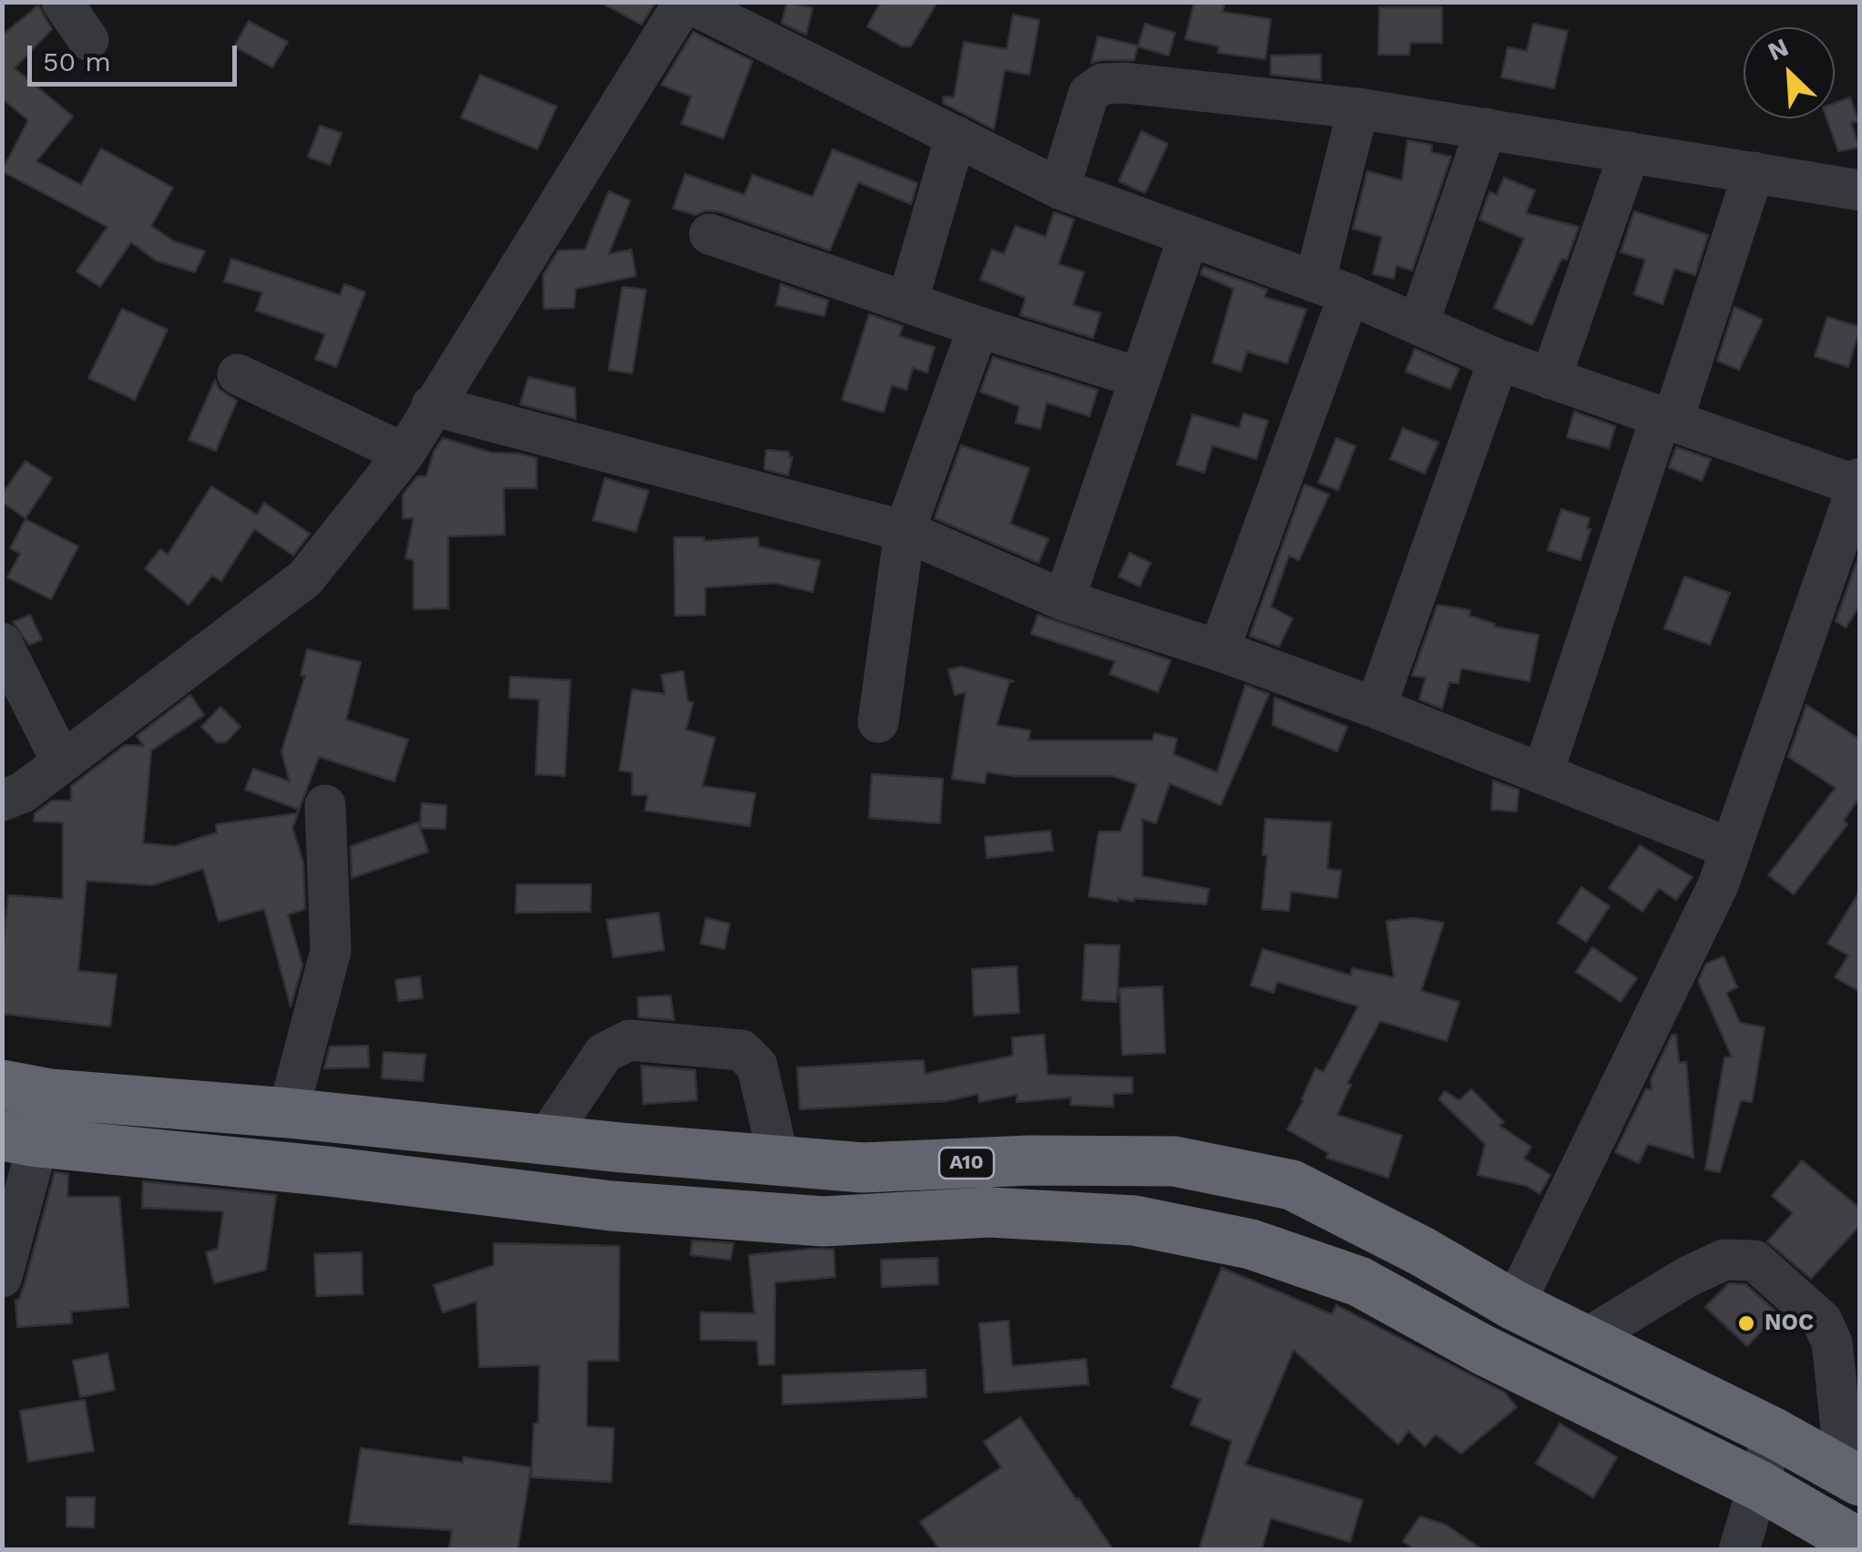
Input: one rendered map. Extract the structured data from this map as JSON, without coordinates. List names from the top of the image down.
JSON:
{
  "streets": {
    "highway": ["A10"]
  },
  "places": ["NOC"],
  "scale_bar": "50 m",
  "north": "top left"
}
